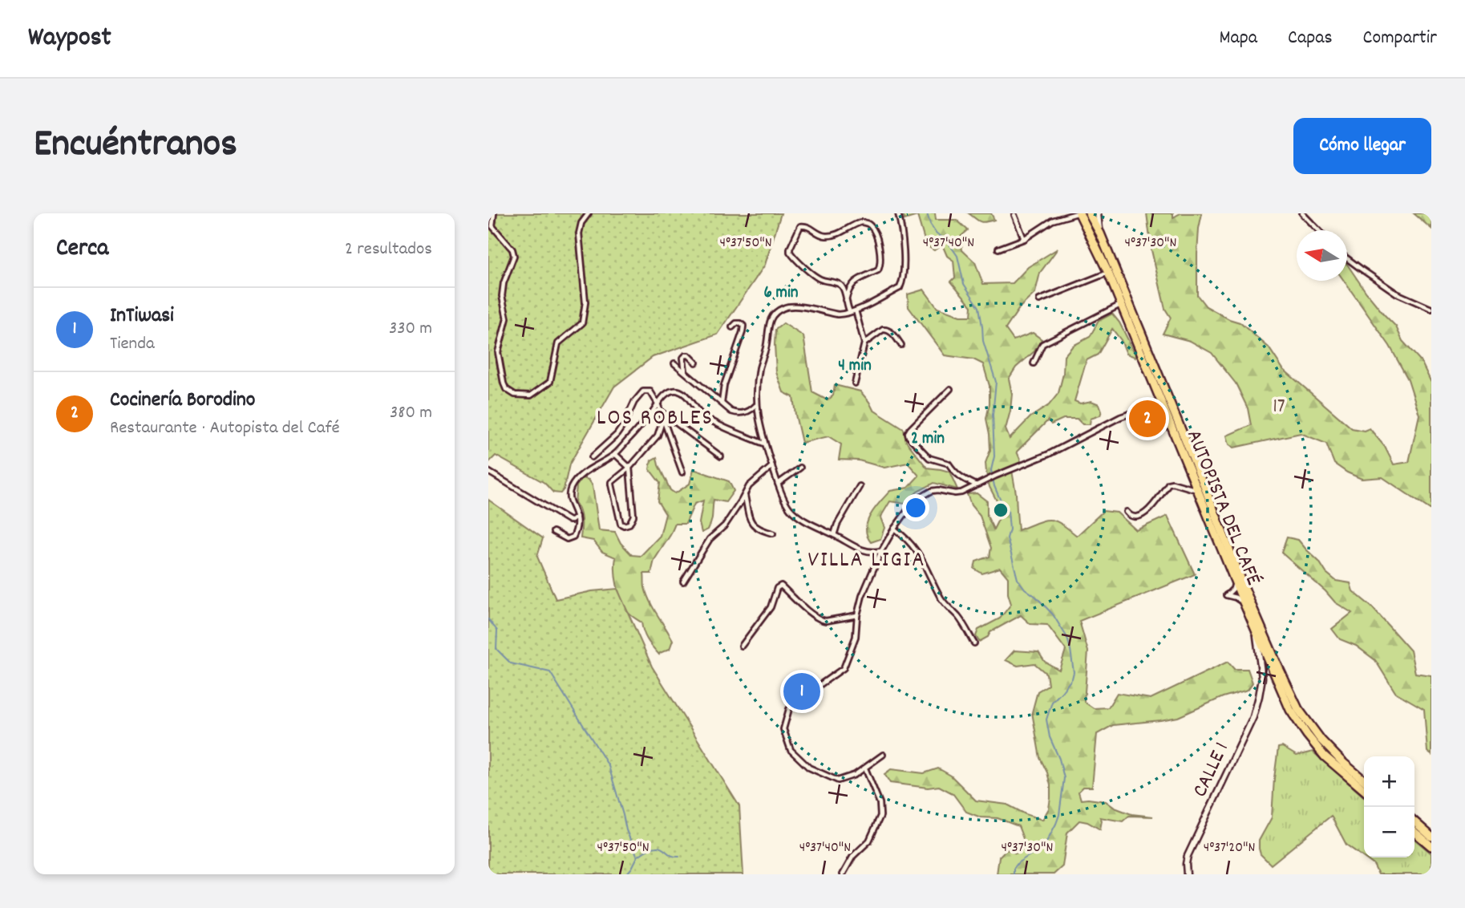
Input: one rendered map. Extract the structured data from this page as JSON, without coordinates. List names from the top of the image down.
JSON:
{
  "streets": {
    "highway": ["AUTOPISTA DEL CAFÉ"],
    "street": ["CALLE 1"]
  },
  "crossings": [
    ["AUTOPISTA DEL CAFÉ", "CALLE 1"]
  ],
  "districts": ["LOS ROBLES", "VILLA LIGIA"],
  "parks": ["17"],
  "north": "left",
  "page": {
    "header": "Waypost",
    "nav": ["Mapa", "Capas", "Compartir"],
    "title": "Encuéntranos",
    "buttons": "Cómo llegar",
    "heading": ["Cerca", "2 resultados"],
    "list": [
      {
        "mark": "1",
        "name": "InTiwasi",
        "note": "Tienda",
        "value": "330 m"
      },
      {
        "mark": "2",
        "name": "Cocinería Borodino",
        "note": "Restaurante · Autopista del Café",
        "value": "380 m"
      }
    ],
    "pins": ["2", "1"],
    "map_buttons": ["+", "−"]
  },
  "coordinates": [
    "4°37'50\"N",
    "4°37'40\"N",
    "4°37'30\"N",
    "4°37'20\"N"
  ],
  "rings": ["6 min", "4 min", "2 min"]
}
